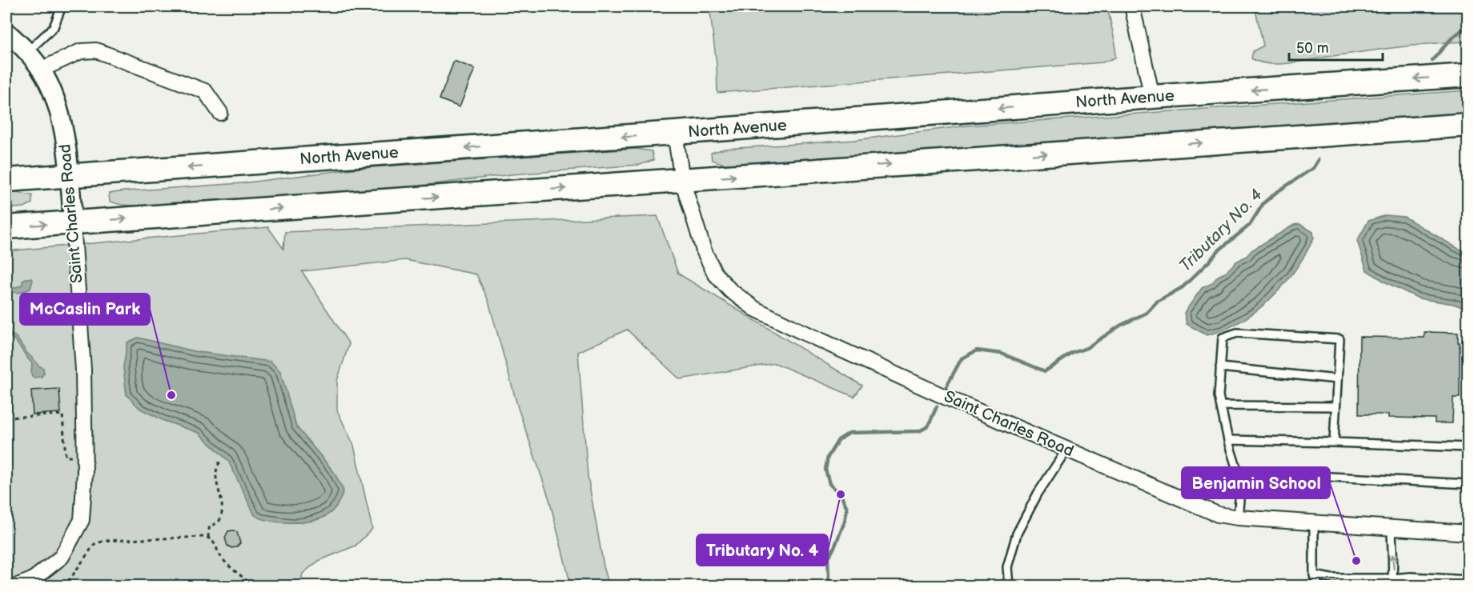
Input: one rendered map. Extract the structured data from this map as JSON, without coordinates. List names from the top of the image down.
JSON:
{
  "streets": {
    "main road": ["North Avenue"],
    "street": ["Saint Charles Road"]
  },
  "crossings": [
    ["North Avenue", "Saint Charles Road"]
  ],
  "water": ["Tributary No. 4"],
  "places": ["McCaslin Park", "Tributary No. 4", "Benjamin School"],
  "scale_bar": "50 m"
}
